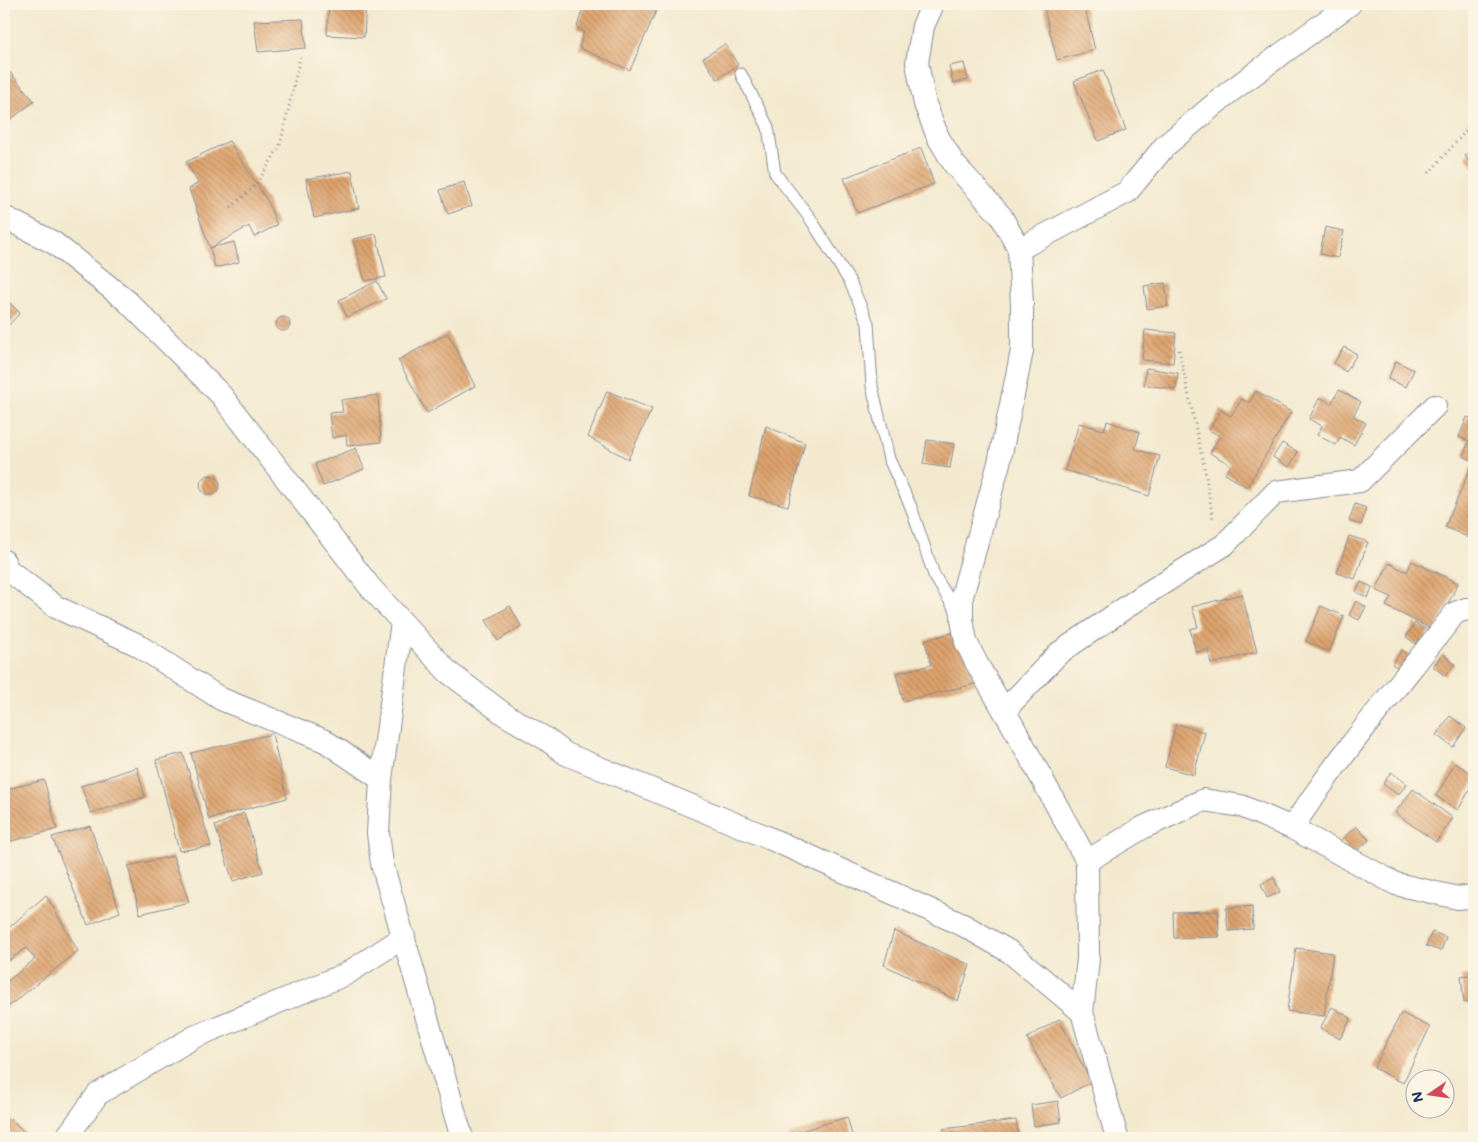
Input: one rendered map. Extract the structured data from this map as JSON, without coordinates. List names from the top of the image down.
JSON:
{
  "north": "left"
}
